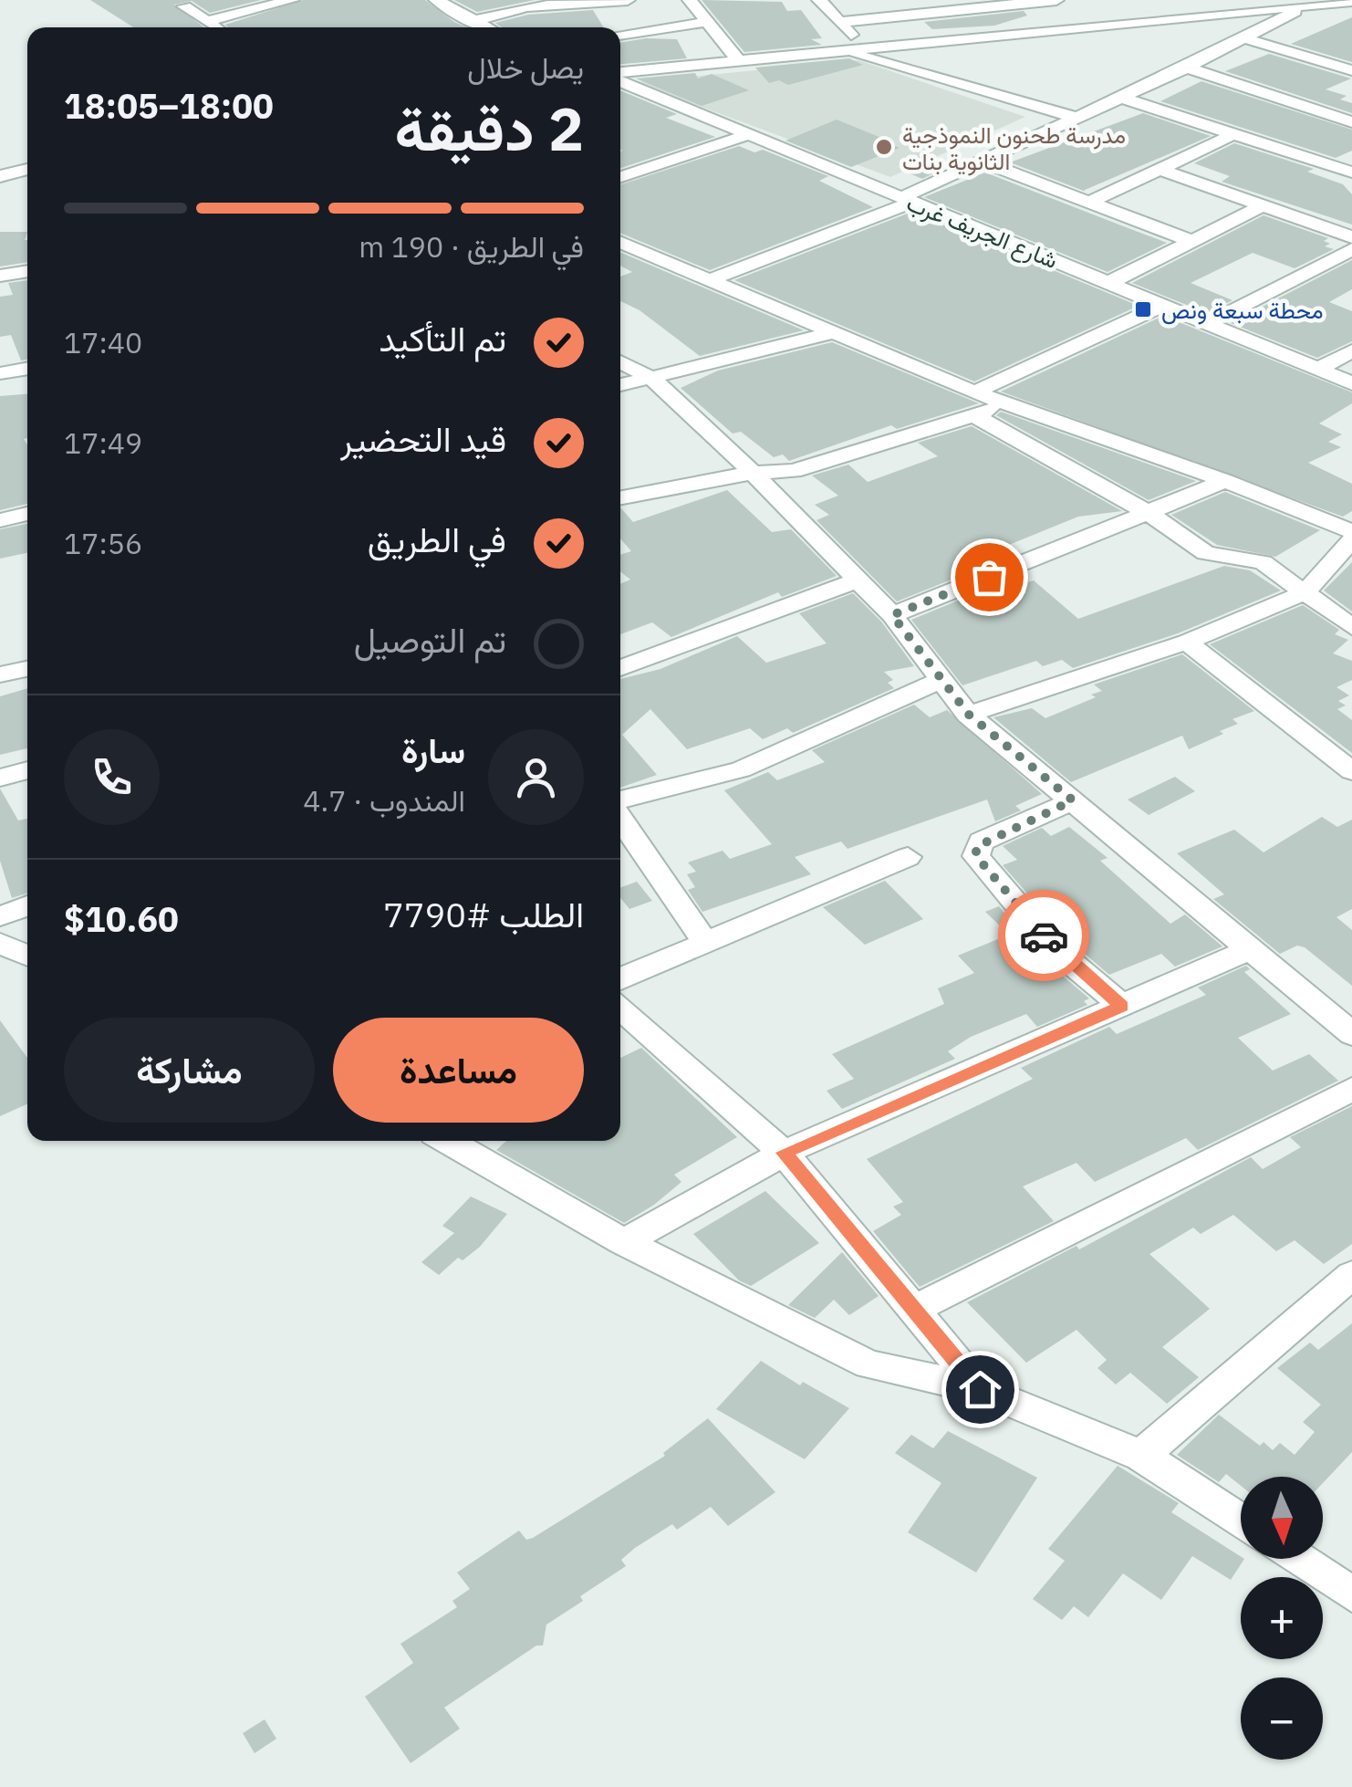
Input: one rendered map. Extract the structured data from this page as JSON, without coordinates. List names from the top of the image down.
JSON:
{
  "streets": {
    "street": ["شارع الجريف غرب"]
  },
  "places": {
    "other": ["مدرسة طحنون النموذجية الثانوية بنات"],
    "transit": ["محطة سبعة ونص"]
  },
  "north": "bottom",
  "page": {
    "heading": ["2 دقيقة", "يصل خلال", "18:00–18:05"],
    "panel": [
      "سارة",
      "المندوب · 4.7",
      "الطلب #7790",
      "$10.60"
    ],
    "bar": "في الطريق · 190 m",
    "list": [
      ["تم التأكيد", "17:40"],
      ["قيد التحضير", "17:49"],
      ["في الطريق", "17:56"],
      "تم التوصيل"
    ],
    "buttons": ["مساعدة", "مشاركة"],
    "map_buttons": ["+", "−"]
  }
}
